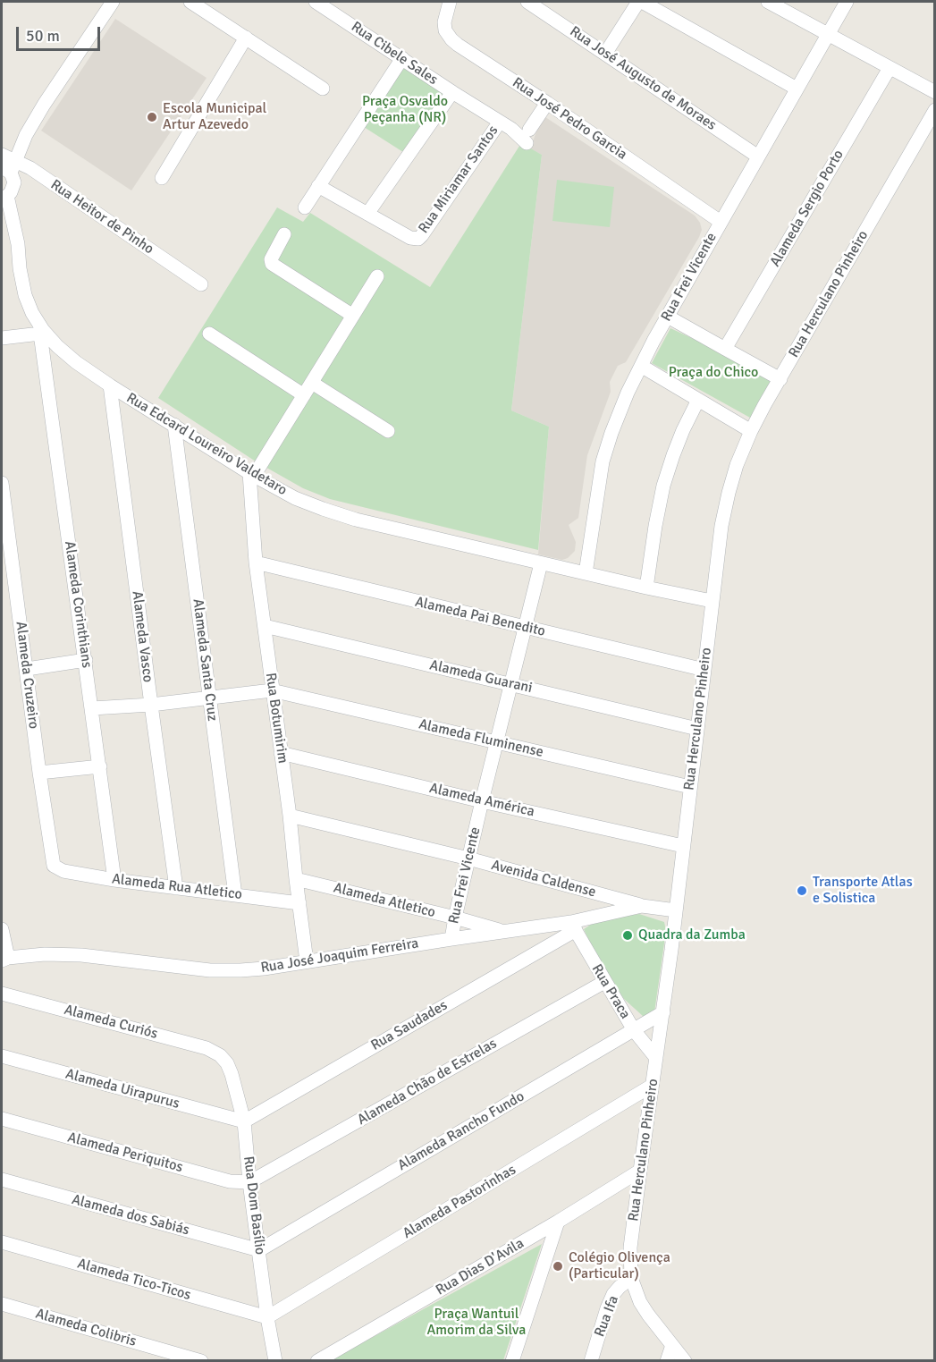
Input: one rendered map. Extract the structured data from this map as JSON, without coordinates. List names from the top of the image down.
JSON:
{
  "streets": {
    "street": [
      "Rua Cibele Sales",
      "Rua José Augusto de Moraes",
      "Rua José Pedro Garcia",
      "Rua Miriamar Santos",
      "Alameda Sergio Porto",
      "Rua Heitor de Pinho",
      "Rua Frei Vicente",
      "Rua Herculano Pinheiro",
      "Rua Edcard Loureiro Valdetaro",
      "Alameda Corinthians",
      "Alameda Pai Benedito",
      "Alameda Vasco",
      "Alameda Santa Cruz",
      "Alameda Cruzeiro",
      "Alameda Guarani",
      "Rua Botumirim",
      "Alameda Fluminense",
      "Alameda América",
      "Avenida Caldense",
      "Alameda Rua Atletico",
      "Alameda Atletico",
      "Rua José Joaquim Ferreira",
      "Rua Praca",
      "Alameda Curiós",
      "Rua Saudades",
      "Alameda Chão de Estrelas",
      "Alameda Uirapurus",
      "Alameda Rancho Fundo",
      "Alameda Periquitos",
      "Alameda Pastorinhas",
      "Rua Dom Basílio",
      "Alameda dos Sabiás",
      "Rua Dias D'Avila",
      "Alameda Tico-Ticos",
      "Rua Ifa",
      "Alameda Colibris"
    ]
  },
  "crossings": [
    ["Rua Cibele Sales", "Rua José Pedro Garcia"],
    ["Rua Cibele Sales", "Rua Miriamar Santos"],
    ["Rua José Augusto de Moraes", "Rua Frei Vicente"],
    ["Rua José Pedro Garcia", "Rua Frei Vicente"],
    ["Rua Frei Vicente", "Rua Edcard Loureiro Valdetaro"],
    ["Rua Frei Vicente", "Alameda Pai Benedito"],
    ["Rua Frei Vicente", "Alameda Guarani"],
    ["Rua Frei Vicente", "Alameda Fluminense"],
    ["Rua Frei Vicente", "Alameda América"],
    ["Rua Frei Vicente", "Avenida Caldense"],
    ["Rua Frei Vicente", "Alameda Atletico"],
    ["Rua Frei Vicente", "Rua José Joaquim Ferreira"],
    ["Rua Herculano Pinheiro", "Rua Edcard Loureiro Valdetaro"],
    ["Rua Herculano Pinheiro", "Alameda Pai Benedito"],
    ["Rua Herculano Pinheiro", "Alameda Guarani"],
    ["Rua Herculano Pinheiro", "Alameda Fluminense"],
    ["Rua Herculano Pinheiro", "Alameda América"],
    ["Rua Herculano Pinheiro", "Rua José Joaquim Ferreira"],
    ["Rua Herculano Pinheiro", "Rua Praca"],
    ["Rua Herculano Pinheiro", "Alameda Rancho Fundo"],
    ["Rua Herculano Pinheiro", "Alameda Pastorinhas"],
    ["Rua Herculano Pinheiro", "Rua Dias D'Avila"],
    ["Rua Herculano Pinheiro", "Rua Ifa"],
    ["Rua Edcard Loureiro Valdetaro", "Alameda Corinthians"],
    ["Rua Edcard Loureiro Valdetaro", "Alameda Vasco"],
    ["Rua Edcard Loureiro Valdetaro", "Alameda Santa Cruz"],
    ["Rua Edcard Loureiro Valdetaro", "Rua Botumirim"],
    ["Alameda Corinthians", "Alameda Fluminense"],
    ["Alameda Corinthians", "Alameda Rua Atletico"],
    ["Alameda Pai Benedito", "Rua Botumirim"],
    ["Alameda Vasco", "Alameda Fluminense"],
    ["Alameda Vasco", "Alameda Rua Atletico"],
    ["Alameda Santa Cruz", "Alameda Fluminense"],
    ["Alameda Santa Cruz", "Alameda Rua Atletico"],
    ["Alameda Cruzeiro", "Alameda Rua Atletico"],
    ["Alameda Guarani", "Rua Botumirim"],
    ["Rua Botumirim", "Alameda Fluminense"],
    ["Rua Botumirim", "Alameda América"],
    ["Rua Botumirim", "Avenida Caldense"],
    ["Rua Botumirim", "Alameda Rua Atletico"],
    ["Rua Botumirim", "Alameda Atletico"],
    ["Rua Botumirim", "Rua José Joaquim Ferreira"],
    ["Avenida Caldense", "Rua José Joaquim Ferreira"],
    ["Alameda Atletico", "Rua José Joaquim Ferreira"],
    ["Rua José Joaquim Ferreira", "Rua Praca"],
    ["Rua José Joaquim Ferreira", "Rua Saudades"],
    ["Rua Praca", "Rua Saudades"],
    ["Rua Praca", "Alameda Chão de Estrelas"],
    ["Rua Praca", "Alameda Rancho Fundo"],
    ["Alameda Curiós", "Rua Dom Basílio"],
    ["Rua Saudades", "Alameda Uirapurus"],
    ["Rua Saudades", "Rua Dom Basílio"],
    ["Alameda Chão de Estrelas", "Alameda Periquitos"],
    ["Alameda Chão de Estrelas", "Rua Dom Basílio"],
    ["Alameda Uirapurus", "Rua Dom Basílio"],
    ["Alameda Rancho Fundo", "Rua Dom Basílio"],
    ["Alameda Rancho Fundo", "Alameda dos Sabiás"],
    ["Alameda Periquitos", "Rua Dom Basílio"],
    ["Alameda Pastorinhas", "Rua Dom Basílio"],
    ["Alameda Pastorinhas", "Alameda Tico-Ticos"],
    ["Rua Dom Basílio", "Alameda dos Sabiás"],
    ["Rua Dom Basílio", "Alameda Tico-Ticos"]
  ],
  "parks": ["Praça Osvaldo Peçanha (NR)", "Praça do Chico", "Praça Wantuil Amorim da Silva"],
  "places": [
    "Escola Municipal Artur Azevedo",
    "Transporte Atlas e Solistica",
    "Quadra da Zumba",
    "Colégio Olivença (Particular)"
  ],
  "scale_bar": "50 m"
}
